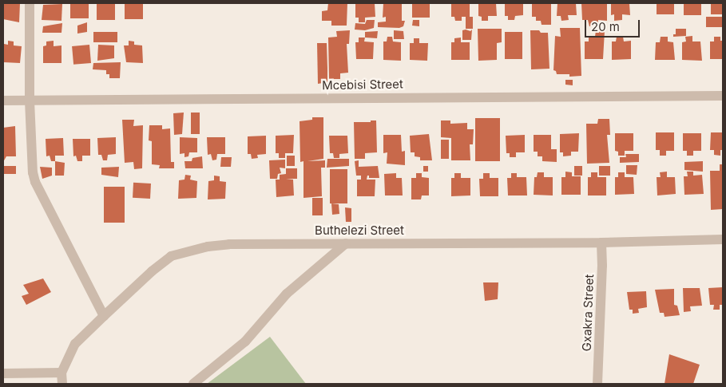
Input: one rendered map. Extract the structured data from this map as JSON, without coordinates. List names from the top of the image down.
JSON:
{
  "streets": {
    "street": ["Mcebisi Street", "Buthelezi Street", "Gxakra Street"]
  },
  "crossings": [
    ["Buthelezi Street", "Gxakra Street"]
  ],
  "scale_bar": "20 m"
}
